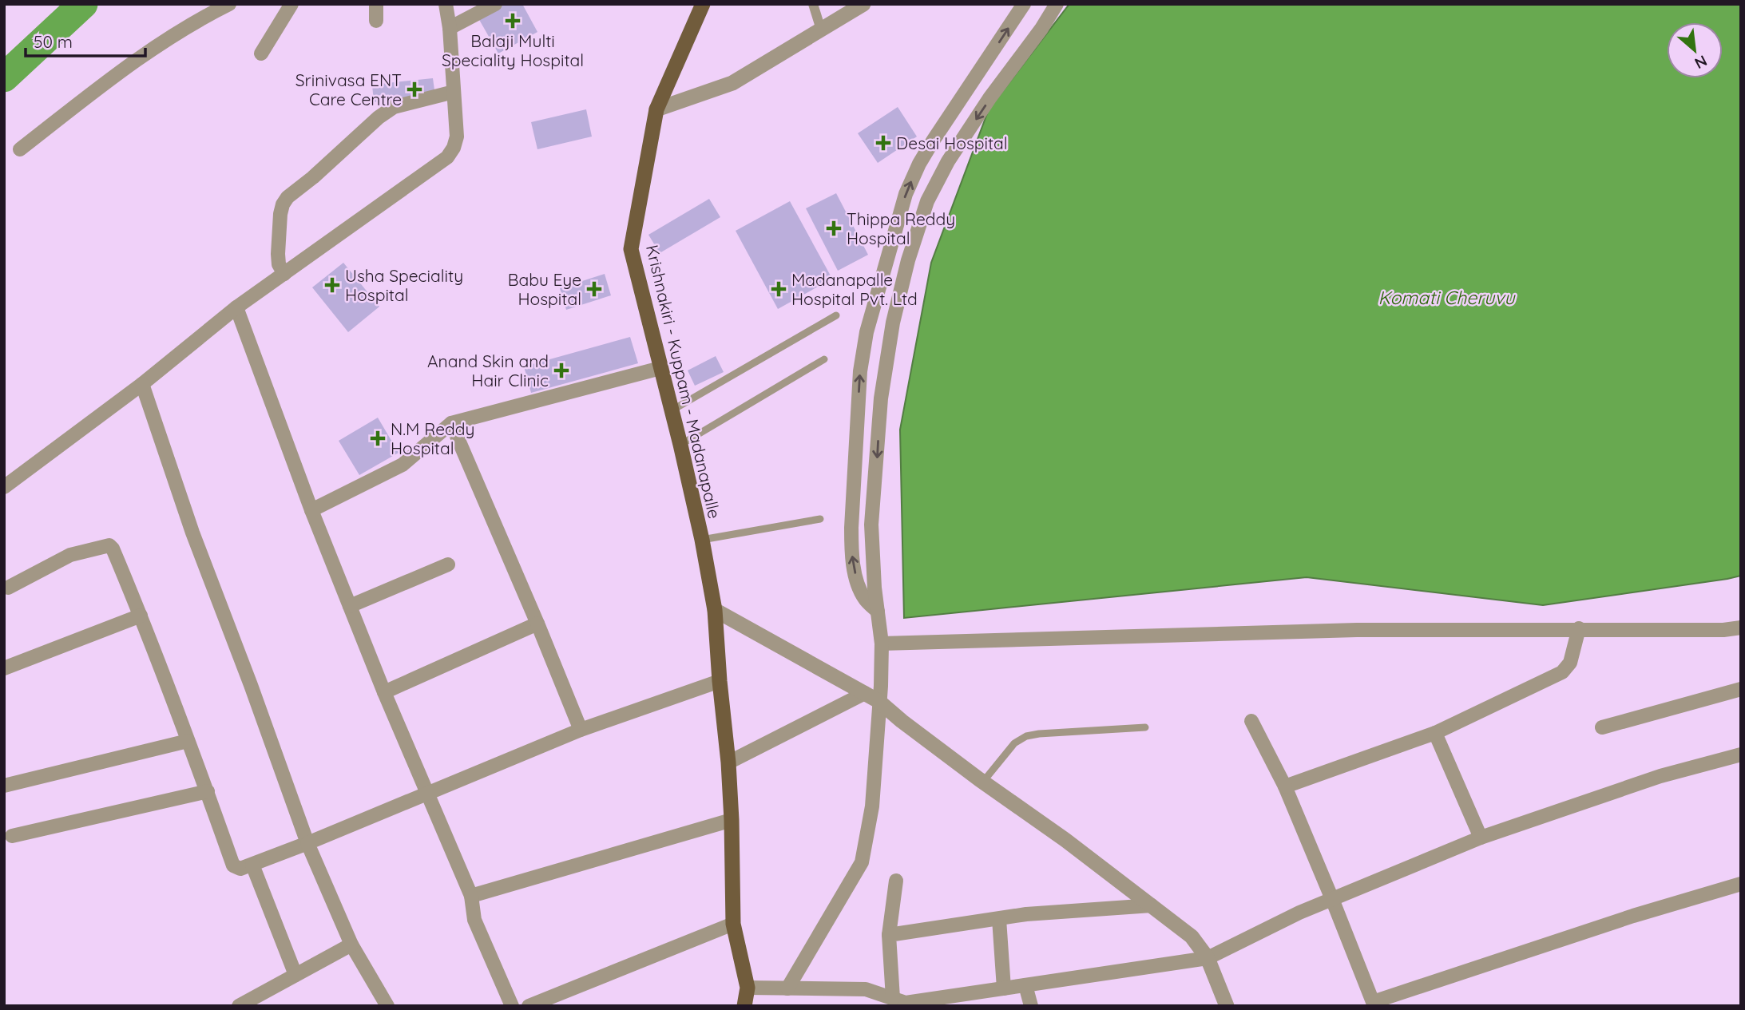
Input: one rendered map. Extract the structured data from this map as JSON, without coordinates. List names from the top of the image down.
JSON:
{
  "streets": {
    "main road": ["Krishnakiri - Kuppam - Madanapalle"]
  },
  "water": ["Komati Cheruvu"],
  "places": {
    "health": [
      "Balaji Multi Speciality Hospital",
      "Srinivasa ENT Care Centre",
      "Desai Hospital",
      "Thippa Reddy Hospital",
      "Usha Speciality Hospital",
      "Babu Eye Hospital",
      "Madanapalle Hospital Pvt. Ltd",
      "Anand Skin and Hair Clinic",
      "N.M Reddy Hospital"
    ]
  },
  "scale_bar": "50 m",
  "north": "bottom right"
}
